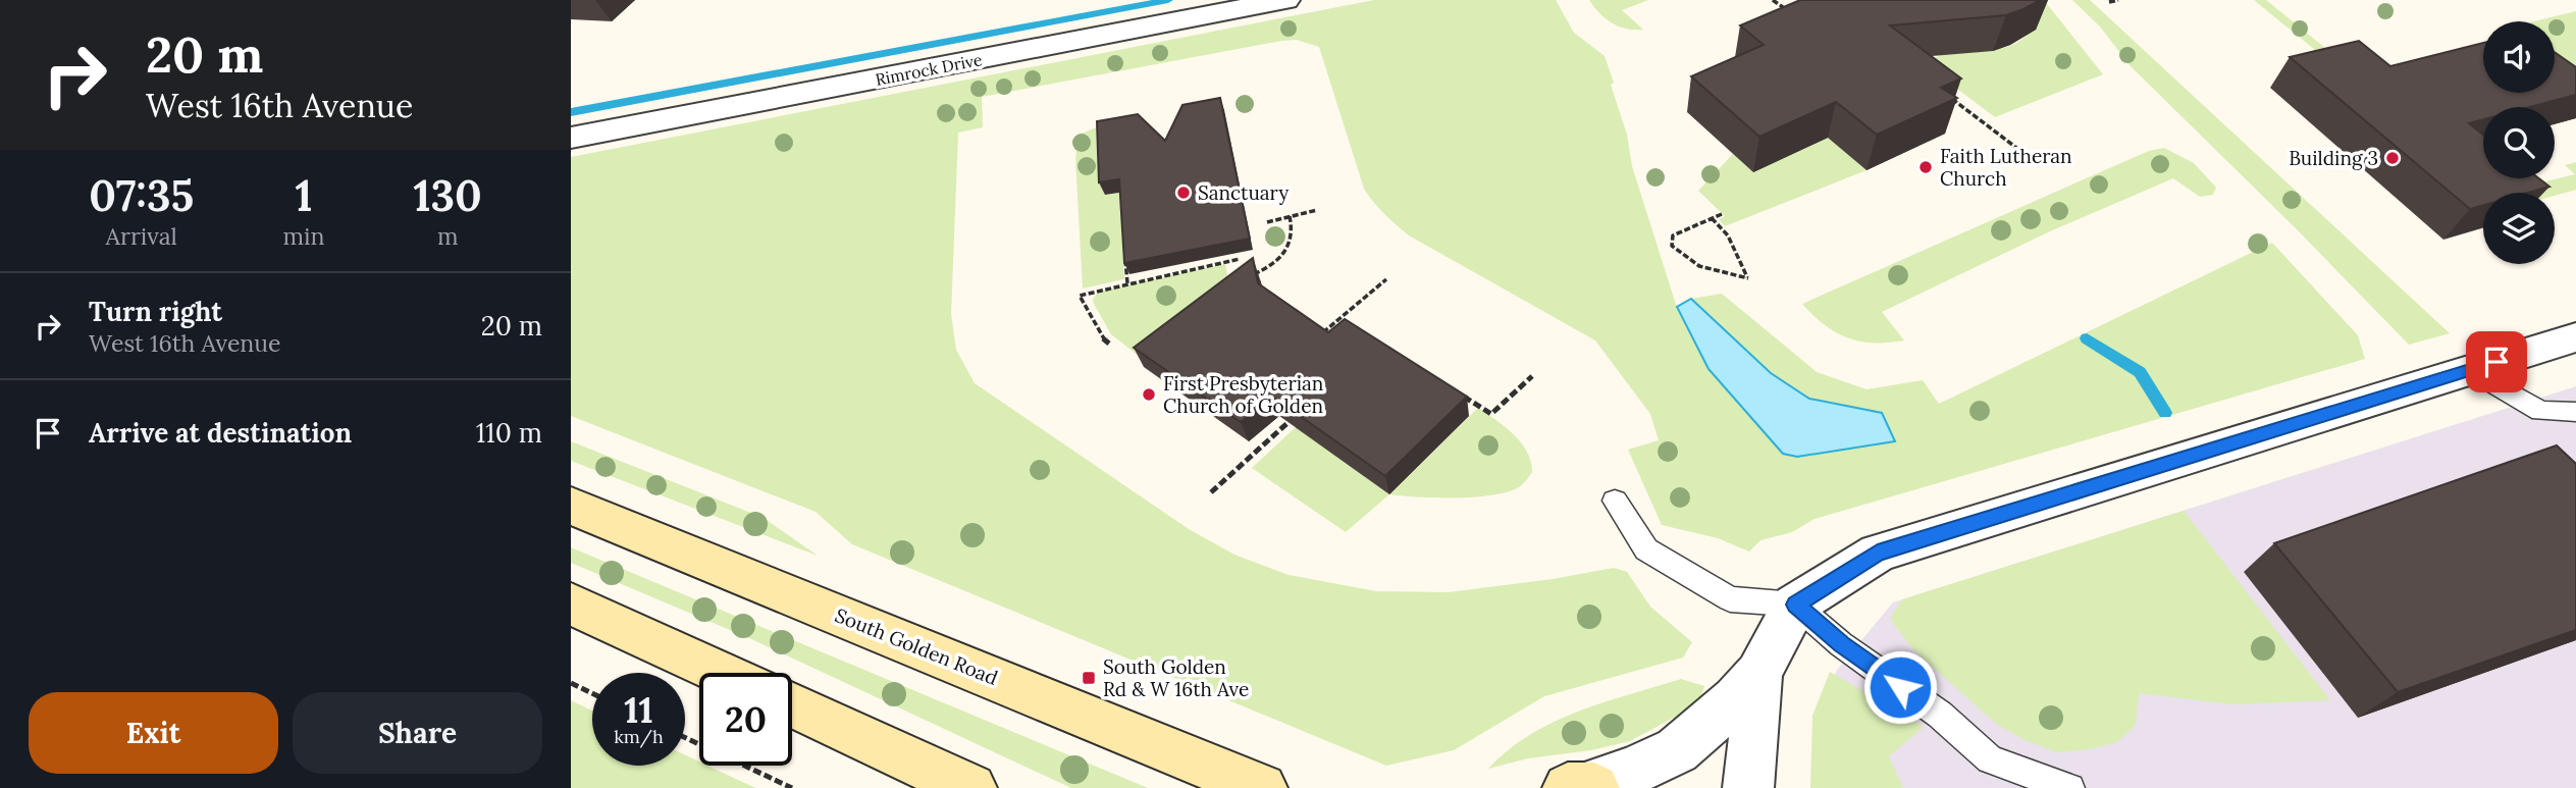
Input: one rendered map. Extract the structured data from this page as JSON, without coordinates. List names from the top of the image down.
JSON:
{
  "streets": {
    "main road": ["South Golden Road"],
    "street": ["Rimrock Drive"]
  },
  "places": {
    "other": [
      "Building 3",
      "Faith Lutheran Church",
      "Sanctuary",
      "First Presbyterian Church of Golden"
    ],
    "transit": ["South Golden Rd & W 16th Ave"]
  },
  "page": {
    "turn": ["20 m", "West 16th Avenue"],
    "eta": [
      "07:35",
      "Arrival",
      "1",
      "min",
      "130",
      "m"
    ],
    "list": [
      {
        "name": "Turn right",
        "note": "West 16th Avenue",
        "value": "20 m"
      },
      {
        "name": "Arrive at destination",
        "value": "110 m"
      }
    ],
    "speed": "11 km/h",
    "limit": "20",
    "buttons": ["Exit", "Share"]
  }
}
